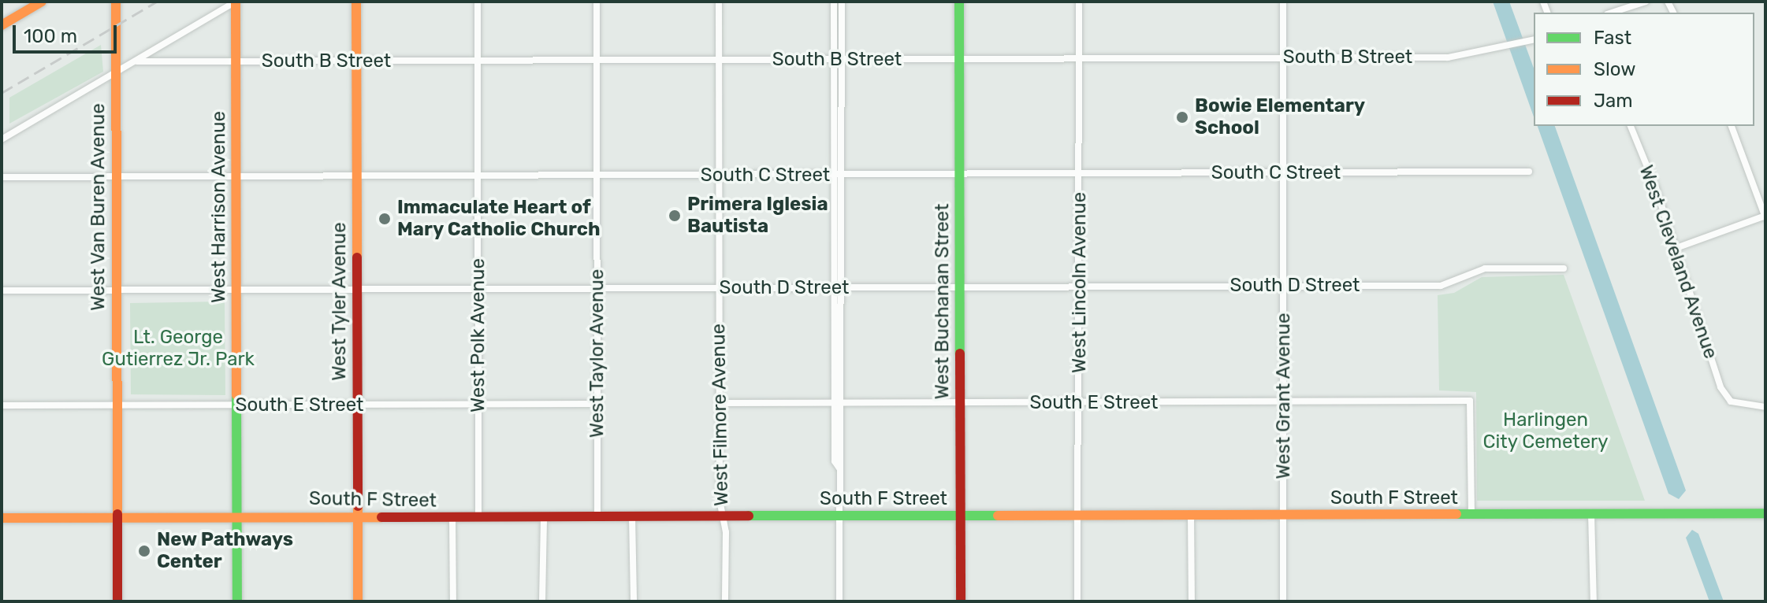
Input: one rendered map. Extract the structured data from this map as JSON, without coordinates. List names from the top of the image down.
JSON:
{
  "streets": {
    "street": [
      "South B Street",
      "South C Street",
      "West Van Buren Avenue",
      "West Harrison Avenue",
      "West Cleveland Avenue",
      "West Lincoln Avenue",
      "South D Street",
      "West Tyler Avenue",
      "West Buchanan Street",
      "West Polk Avenue",
      "West Taylor Avenue",
      "West Grant Avenue",
      "South E Street",
      "West Filmore Avenue",
      "South F Street"
    ]
  },
  "crossings": [
    ["South B Street", "West Harrison Avenue"],
    ["South B Street", "West Lincoln Avenue"],
    ["South B Street", "West Tyler Avenue"],
    ["South B Street", "West Buchanan Street"],
    ["South B Street", "West Polk Avenue"],
    ["South B Street", "West Taylor Avenue"],
    ["South B Street", "West Grant Avenue"],
    ["South B Street", "West Filmore Avenue"],
    ["South C Street", "West Van Buren Avenue"],
    ["South C Street", "West Harrison Avenue"],
    ["South C Street", "West Lincoln Avenue"],
    ["South C Street", "West Tyler Avenue"],
    ["South C Street", "West Buchanan Street"],
    ["South C Street", "West Polk Avenue"],
    ["South C Street", "West Taylor Avenue"],
    ["South C Street", "West Grant Avenue"],
    ["South C Street", "West Filmore Avenue"],
    ["West Van Buren Avenue", "South D Street"],
    ["West Van Buren Avenue", "South E Street"],
    ["West Van Buren Avenue", "South F Street"],
    ["West Harrison Avenue", "South D Street"],
    ["West Harrison Avenue", "South E Street"],
    ["West Harrison Avenue", "South F Street"],
    ["West Lincoln Avenue", "South D Street"],
    ["West Lincoln Avenue", "South E Street"],
    ["West Lincoln Avenue", "South F Street"],
    ["South D Street", "West Tyler Avenue"],
    ["South D Street", "West Buchanan Street"],
    ["South D Street", "West Polk Avenue"],
    ["South D Street", "West Taylor Avenue"],
    ["South D Street", "West Grant Avenue"],
    ["South D Street", "West Filmore Avenue"],
    ["West Tyler Avenue", "South E Street"],
    ["West Tyler Avenue", "South F Street"],
    ["West Buchanan Street", "South E Street"],
    ["West Buchanan Street", "South F Street"],
    ["West Polk Avenue", "South E Street"],
    ["West Polk Avenue", "South F Street"],
    ["West Taylor Avenue", "South E Street"],
    ["West Taylor Avenue", "South F Street"],
    ["West Grant Avenue", "South E Street"],
    ["West Grant Avenue", "South F Street"],
    ["South E Street", "West Filmore Avenue"],
    ["South E Street", "South F Street"],
    ["West Filmore Avenue", "South F Street"]
  ],
  "parks": ["Lt. George Gutierrez Jr. Park", "Harlingen City Cemetery"],
  "places": [
    "Bowie Elementary School",
    "Primera Iglesia Bautista",
    "Immaculate Heart of Mary Catholic Church",
    "New Pathways Center"
  ],
  "legend": ["Fast", "Slow", "Jam"],
  "scale_bar": "100 m"
}
